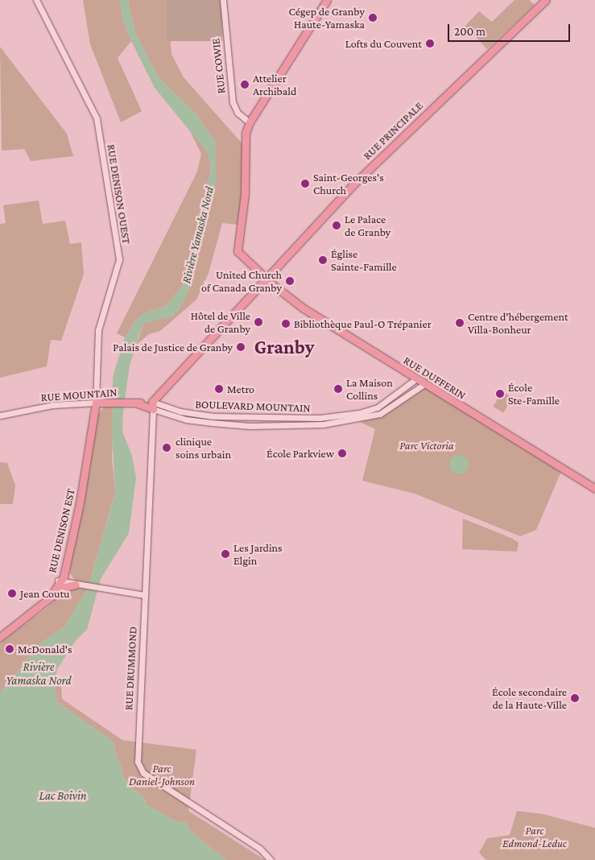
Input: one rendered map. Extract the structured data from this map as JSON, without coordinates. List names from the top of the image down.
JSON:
{
  "streets": {
    "main road": [
      "RUE PRINCIPALE",
      "RUE DUFFERIN",
      "RUE MOUNTAIN",
      "RUE DENISON EST"
    ],
    "street": [
      "RUE COWIE",
      "RUE DENISON OUEST",
      "BOULEVARD MOUNTAIN",
      "RUE DRUMMOND"
    ]
  },
  "crossings": [
    ["RUE COWIE", "RUE DUFFERIN"],
    ["RUE PRINCIPALE", "RUE DUFFERIN"],
    ["RUE PRINCIPALE", "RUE MOUNTAIN"],
    ["RUE PRINCIPALE", "BOULEVARD MOUNTAIN"],
    ["RUE PRINCIPALE", "RUE DRUMMOND"],
    ["RUE DENISON OUEST", "RUE MOUNTAIN"],
    ["RUE DENISON OUEST", "RUE DENISON EST"],
    ["RUE DUFFERIN", "BOULEVARD MOUNTAIN"],
    ["RUE MOUNTAIN", "BOULEVARD MOUNTAIN"],
    ["RUE MOUNTAIN", "RUE DENISON EST"],
    ["RUE MOUNTAIN", "RUE DRUMMOND"],
    ["BOULEVARD MOUNTAIN", "RUE DRUMMOND"]
  ],
  "districts": ["Granby"],
  "water": ["Rivière Yamaska Nord", "Lac Boivin"],
  "parks": ["Parc Victoria", "Parc Daniel-Johnson", "Parc Edmond-Leduc"],
  "places": [
    "Cégep de Granby Haute-Yamaska",
    "Lofts du Couvent",
    "Attelier Archibald",
    "Saint-Georges's Church",
    "Le Palace de Granby",
    "Église Sainte-Famille",
    "United Church of Canada Granby",
    "Hôtel de Ville de Granby",
    "Centre d'hébergement Villa-Bonheur",
    "Bibliothèque Paul-O Trépanier",
    "Palais de Justice de Granby",
    "Metro",
    "La Maison Collins",
    "École Ste-Famille",
    "clinique soins urbain",
    "École Parkview",
    "Les Jardins Elgin",
    "Jean Coutu",
    "McDonald's",
    "École secondaire de la Haute-Ville"
  ],
  "scale_bar": "200 m"
}
